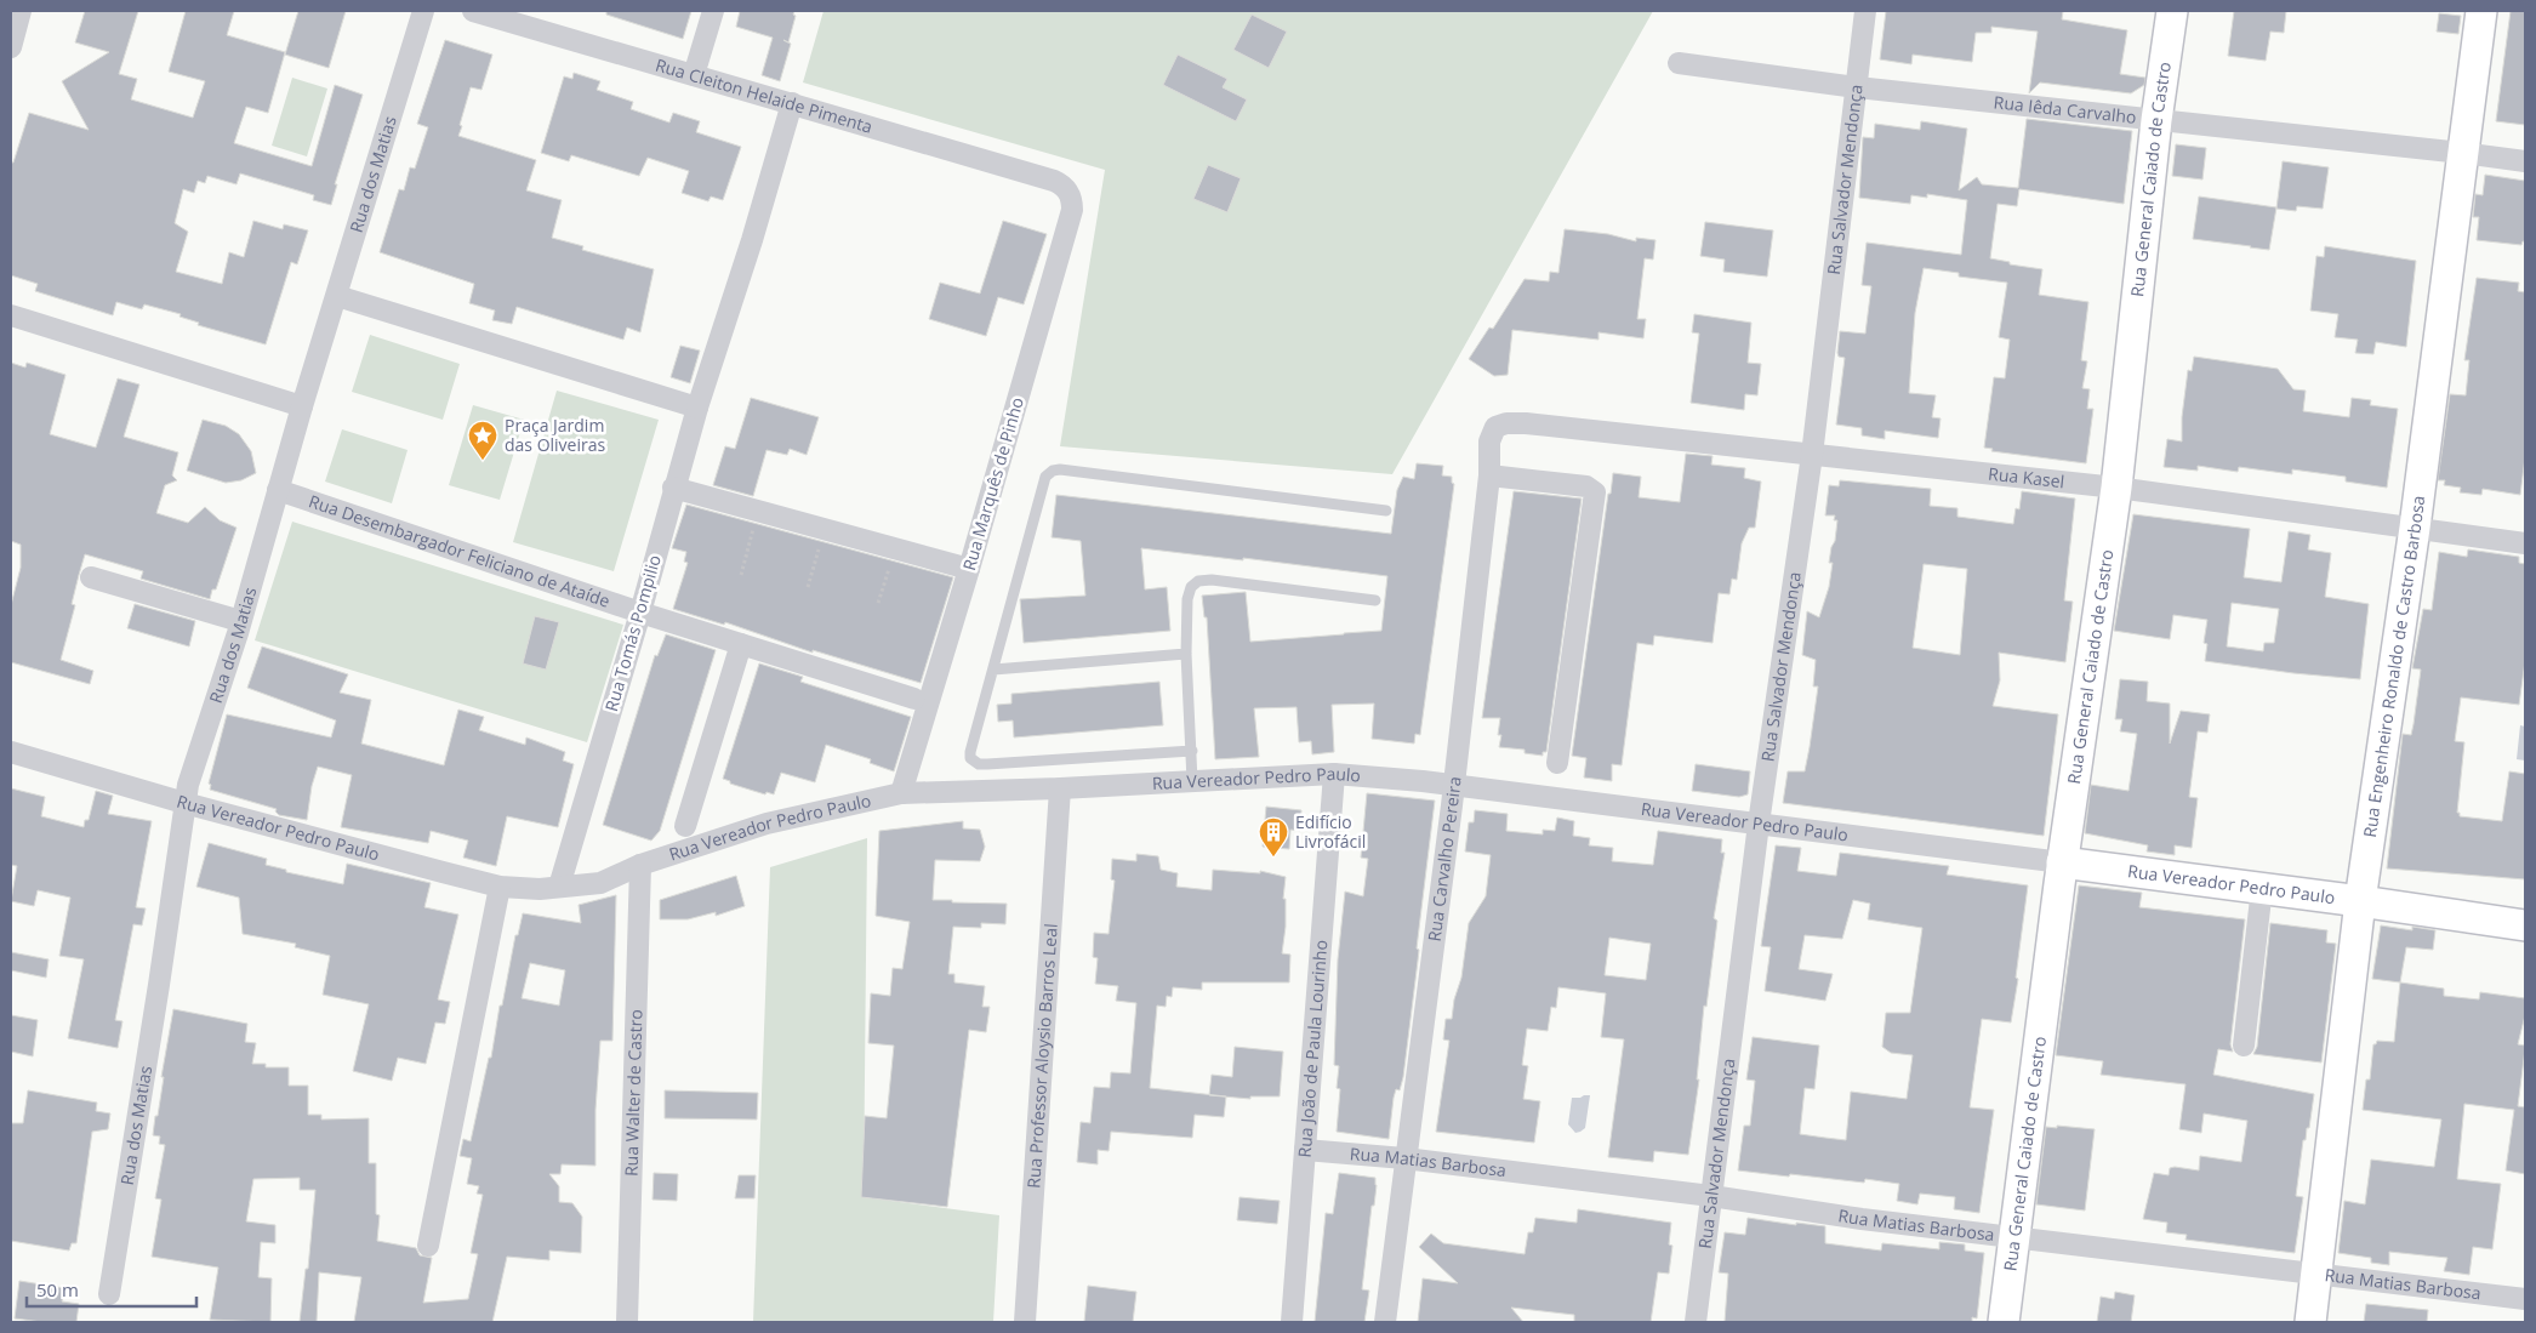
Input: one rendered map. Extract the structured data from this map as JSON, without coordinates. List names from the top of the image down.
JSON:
{
  "streets": {
    "street": [
      "Rua Cleiton Helaide Pimenta",
      "Rua Iêda Carvalho",
      "Rua dos Matias",
      "Rua Salvador Mendonça",
      "Rua General Caiado de Castro",
      "Rua Kasel",
      "Rua Marquês de Pinho",
      "Rua Desembargador Feliciano de Ataíde",
      "Rua Tomás Pompilio",
      "Rua Engenheiro Ronaldo de Castro Barbosa",
      "Rua Vereador Pedro Paulo",
      "Rua Carvalho Pereira",
      "Rua João de Paula Lourinho",
      "Rua Professor Aloysio Barros Leal",
      "Rua Walter de Castro",
      "Rua Matias Barbosa"
    ]
  },
  "crossings": [
    ["Rua Cleiton Helaide Pimenta", "Rua Marquês de Pinho"],
    ["Rua Cleiton Helaide Pimenta", "Rua Tomás Pompilio"],
    ["Rua Iêda Carvalho", "Rua Salvador Mendonça"],
    ["Rua Iêda Carvalho", "Rua General Caiado de Castro"],
    ["Rua Iêda Carvalho", "Rua Engenheiro Ronaldo de Castro Barbosa"],
    ["Rua dos Matias", "Rua Desembargador Feliciano de Ataíde"],
    ["Rua dos Matias", "Rua Vereador Pedro Paulo"],
    ["Rua Salvador Mendonça", "Rua Kasel"],
    ["Rua Salvador Mendonça", "Rua Vereador Pedro Paulo"],
    ["Rua Salvador Mendonça", "Rua Matias Barbosa"],
    ["Rua General Caiado de Castro", "Rua Kasel"],
    ["Rua General Caiado de Castro", "Rua Vereador Pedro Paulo"],
    ["Rua General Caiado de Castro", "Rua Matias Barbosa"],
    ["Rua Kasel", "Rua Engenheiro Ronaldo de Castro Barbosa"],
    ["Rua Kasel", "Rua Carvalho Pereira"],
    ["Rua Marquês de Pinho", "Rua Vereador Pedro Paulo"],
    ["Rua Desembargador Feliciano de Ataíde", "Rua Tomás Pompilio"],
    ["Rua Tomás Pompilio", "Rua Vereador Pedro Paulo"],
    ["Rua Engenheiro Ronaldo de Castro Barbosa", "Rua Vereador Pedro Paulo"],
    ["Rua Engenheiro Ronaldo de Castro Barbosa", "Rua Matias Barbosa"],
    ["Rua Vereador Pedro Paulo", "Rua Carvalho Pereira"],
    ["Rua Vereador Pedro Paulo", "Rua João de Paula Lourinho"],
    ["Rua Vereador Pedro Paulo", "Rua Professor Aloysio Barros Leal"],
    ["Rua Vereador Pedro Paulo", "Rua Walter de Castro"],
    ["Rua Carvalho Pereira", "Rua Matias Barbosa"],
    ["Rua João de Paula Lourinho", "Rua Matias Barbosa"]
  ],
  "places": {
    "place": ["Praça Jardim das Oliveiras"],
    "building": ["Edifício Livrofácil"]
  },
  "scale_bar": "50 m"
}
